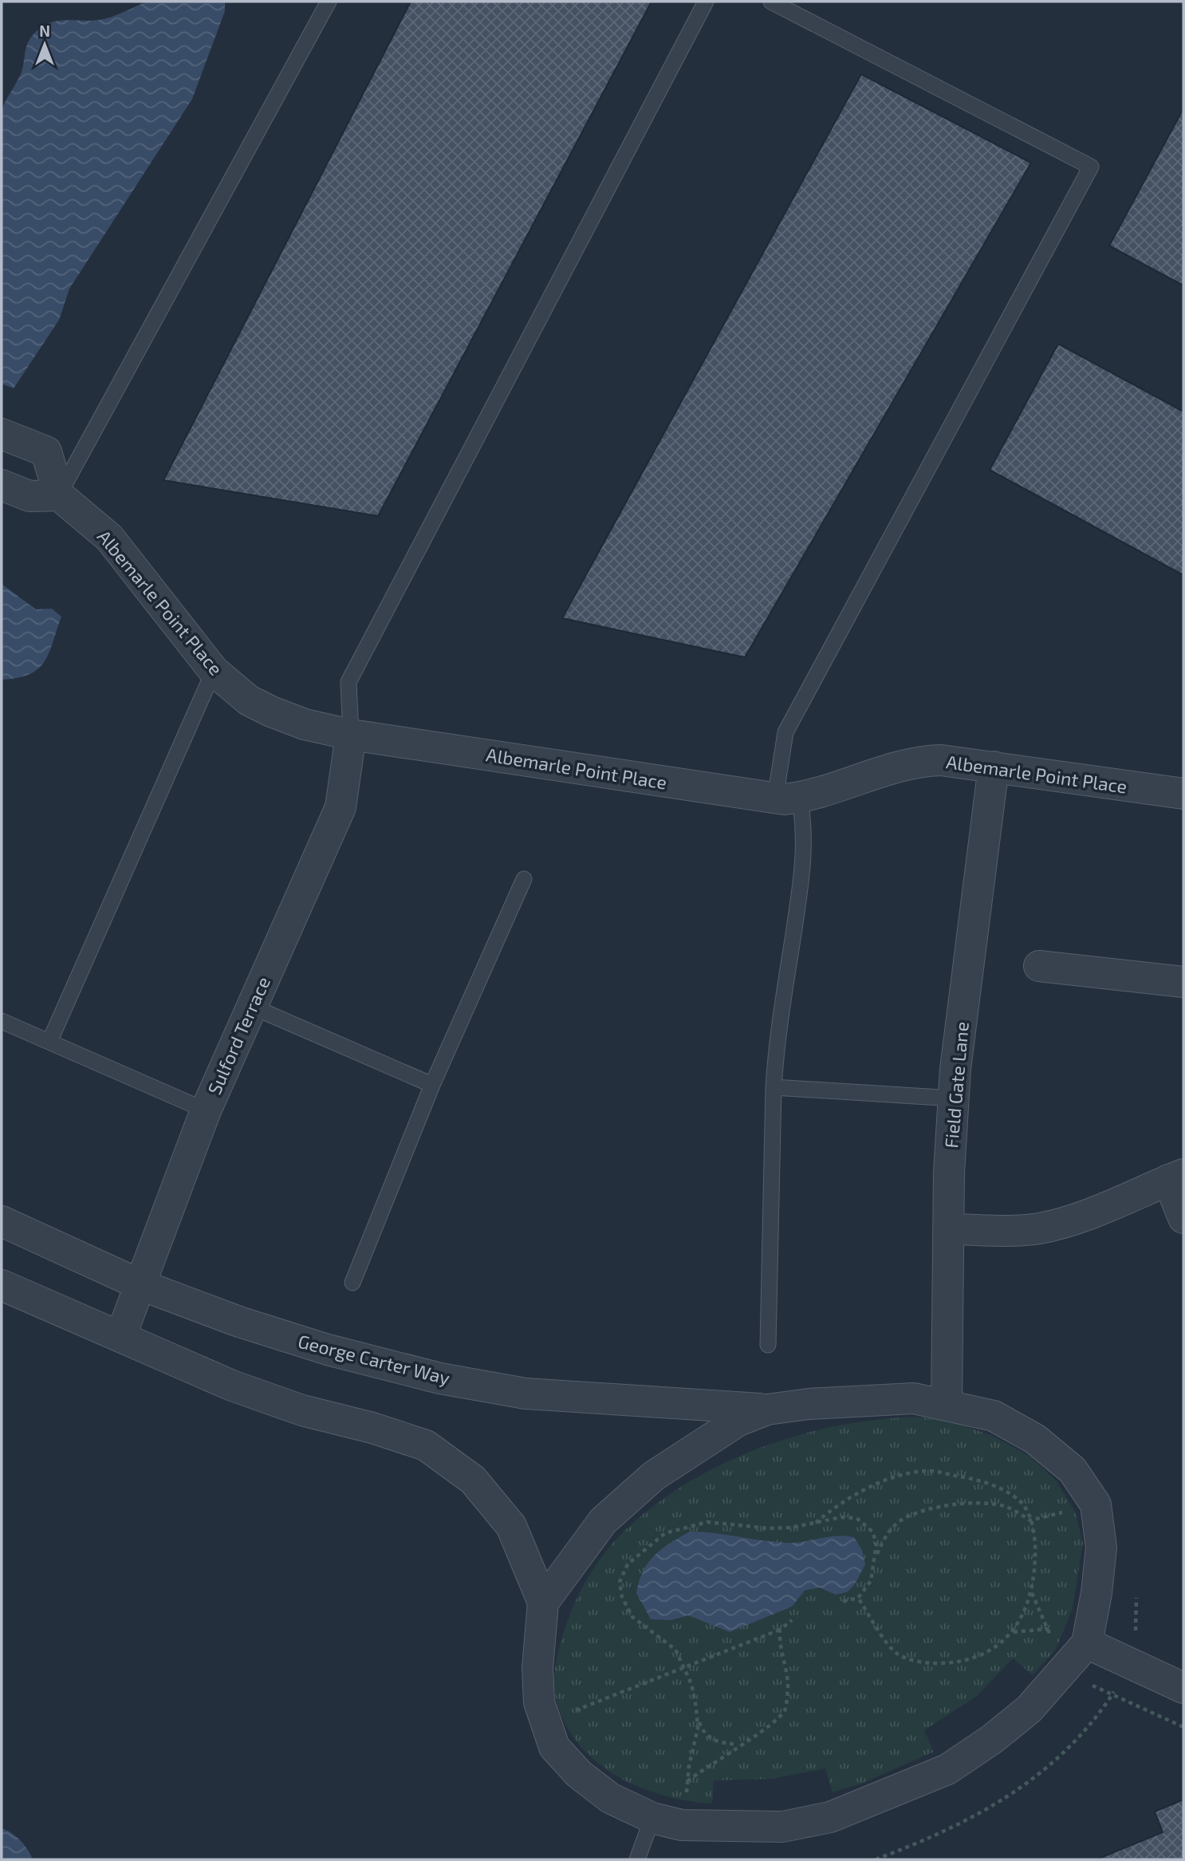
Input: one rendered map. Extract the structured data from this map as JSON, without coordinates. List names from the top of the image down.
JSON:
{
  "streets": {
    "street": [
      "Albemarle Point Place",
      "Sulford Terrace",
      "Field Gate Lane",
      "George Carter Way"
    ]
  },
  "crossings": [
    ["Albemarle Point Place", "Sulford Terrace"],
    ["Albemarle Point Place", "Field Gate Lane"],
    ["Sulford Terrace", "George Carter Way"],
    ["Field Gate Lane", "George Carter Way"]
  ],
  "north": "top"
}
